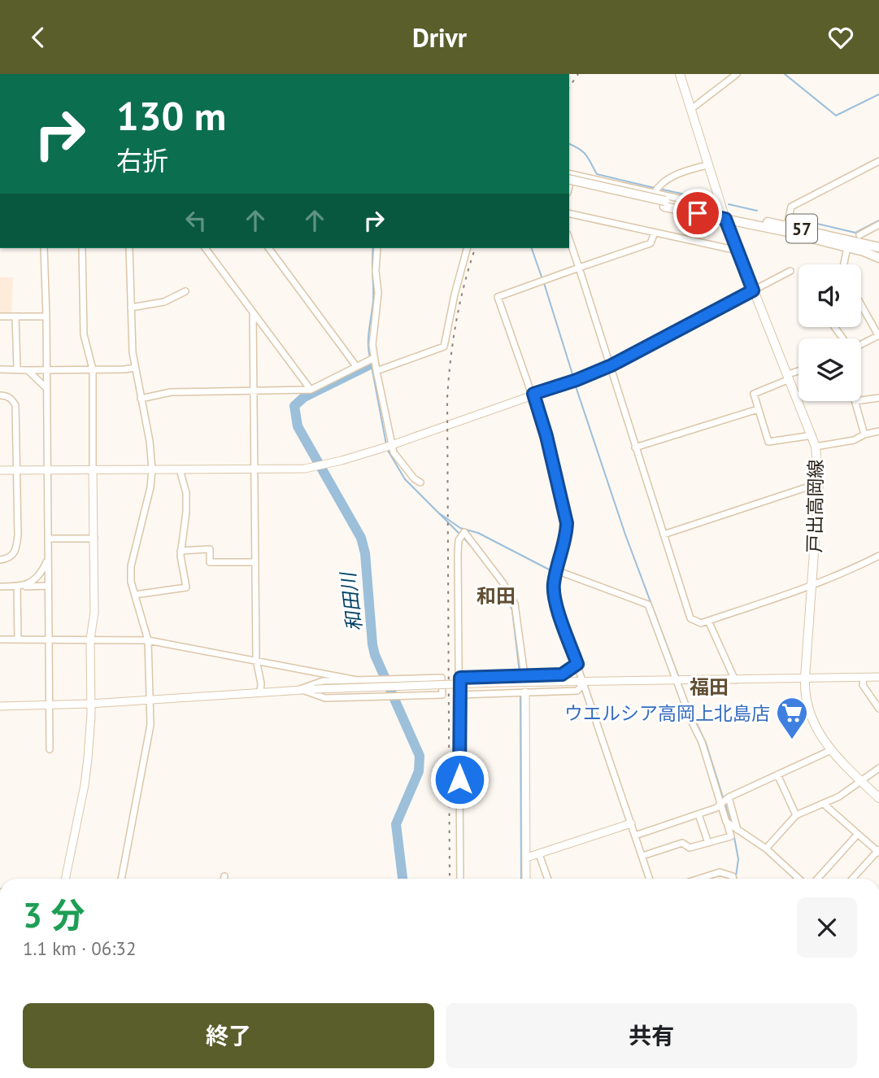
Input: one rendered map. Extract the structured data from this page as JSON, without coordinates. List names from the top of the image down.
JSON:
{
  "streets": {
    "main road": ["57", "戸出高岡線"]
  },
  "crossings": [
    ["57", "戸出高岡線"]
  ],
  "districts": ["和田", "福田"],
  "water": ["和田川"],
  "places": {
    "supermarket": ["ウエルシア高岡上北島店"]
  },
  "page": {
    "header": "Drivr",
    "turn": ["130 m", "右折"],
    "heading": ["3 分", "1.1 km · 06:32"],
    "buttons": ["終了", "共有"]
  }
}
